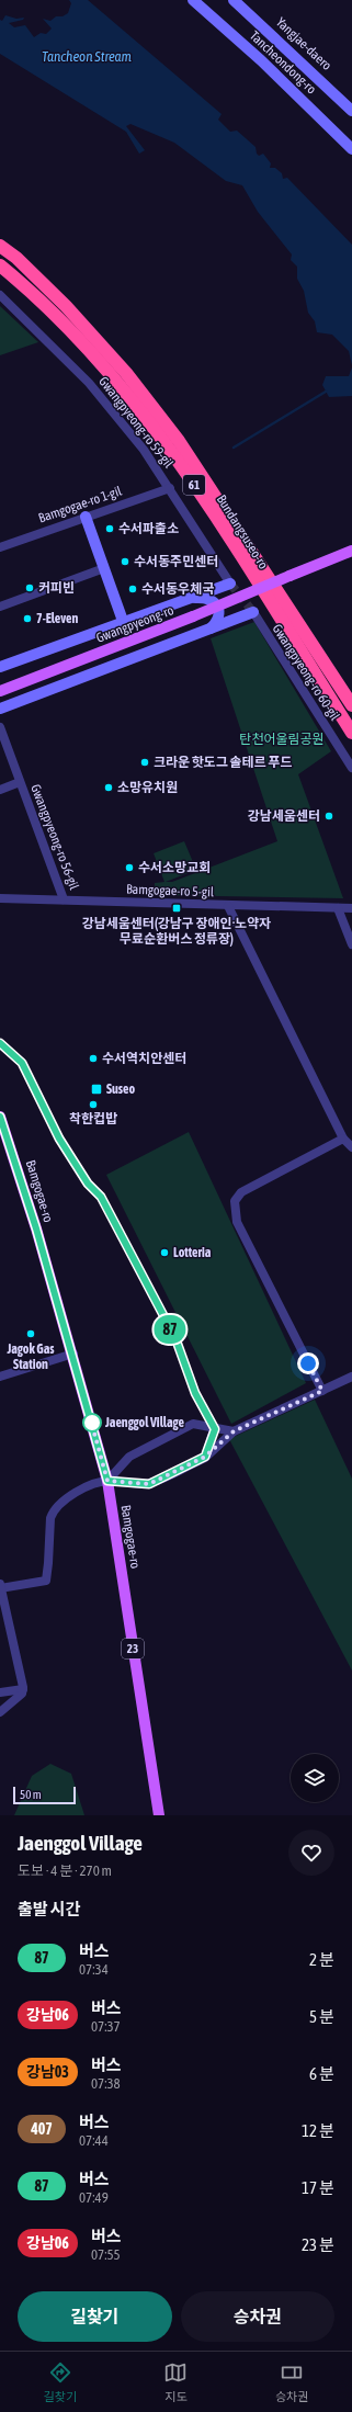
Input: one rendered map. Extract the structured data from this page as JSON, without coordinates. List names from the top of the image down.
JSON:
{
  "streets": {
    "highway": ["61", "Bundangsuseo-ro"],
    "main road": [
      "Yangjae-daero",
      "Tancheondong-ro",
      "Gwangpyeong-ro",
      "Bamgogae-ro",
      "23"
    ],
    "street": [
      "Gwangpyeong-ro 59-gil",
      "Bamgogae-ro 1-gil",
      "Gwangpyeong-ro 60-gil",
      "Gwangpyeong-ro 56-gil",
      "Bamgogae-ro 5-gil"
    ]
  },
  "crossings": [
    ["Gwangpyeong-ro 59-gil", "Bamgogae-ro 1-gil"],
    ["Bamgogae-ro 1-gil", "Gwangpyeong-ro"],
    ["Gwangpyeong-ro 56-gil", "Bamgogae-ro 5-gil"]
  ],
  "water": ["Tancheon Stream"],
  "parks": ["탄천어울림공원"],
  "places": {
    "other": [
      "수서파출소",
      "수서동주민센터",
      "커피빈",
      "수서동우체국",
      "7-Eleven",
      "크라운 핫도그 솔테르 푸드",
      "소망유치원",
      "강남세움센터",
      "수서소망교회",
      "수서역치안센터",
      "착한컵밥",
      "Lotteria",
      "Jagok Gas Station",
      "Jaenggol Village"
    ],
    "transit": ["강남세움센터(강남구 장애인·노약자 무료순환버스 정류장)", "Suseo"]
  },
  "lines": ["bus line 87"],
  "scale_bar": "50 m",
  "page": {
    "on_map": "87",
    "scale": "50 m",
    "heading": [
      ["Jaenggol Village", "도보 · 4 분 · 270 m"],
      "출발 시간"
    ],
    "list": [
      {
        "mark": "87",
        "name": "버스",
        "note": "07:34",
        "value": "2 분"
      },
      {
        "mark": "강남06",
        "name": "버스",
        "note": "07:37",
        "value": "5 분"
      },
      {
        "mark": "강남03",
        "name": "버스",
        "note": "07:38",
        "value": "6 분"
      },
      {
        "mark": "407",
        "name": "버스",
        "note": "07:44",
        "value": "12 분"
      },
      {
        "mark": "87",
        "name": "버스",
        "note": "07:49",
        "value": "17 분"
      },
      {
        "mark": "강남06",
        "name": "버스",
        "note": "07:55",
        "value": "23 분"
      }
    ],
    "buttons": ["길찾기", "승차권"],
    "tabs": ["길찾기", "지도", "승차권"]
  }
}
